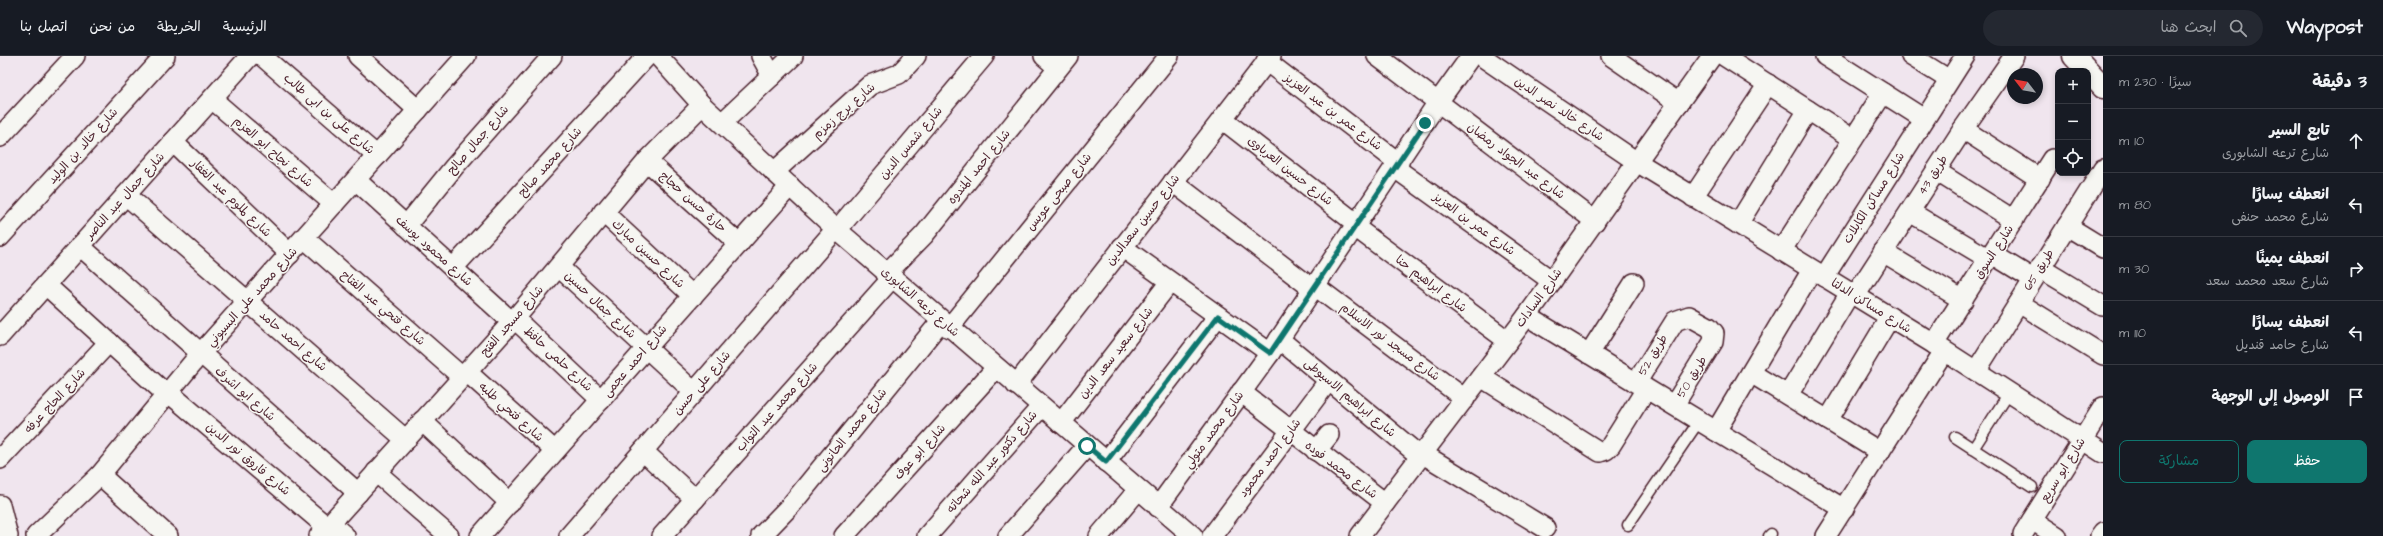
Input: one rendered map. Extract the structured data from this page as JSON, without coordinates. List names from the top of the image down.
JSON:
{
  "streets": {
    "street": [
      "شارع خالد نصر الدين",
      "شارع برج زمزم",
      "شارع عمر بن عبد العزيز",
      "شارع على بن ابى طالب",
      "شارع جمال صالح",
      "شارع شمس الدين",
      "شارع خالد بن الوليد",
      "شارع نجاح ابو العزم",
      "شارع عبد الجواد رمضان",
      "شارع محمد صالح",
      "شارع احمد المندوه",
      "شارع حسين العرباوى",
      "طريق 43",
      "شارع صبحى عويس",
      "شارع جمال عبد الناصر",
      "شارع لملوم عبد الغفار",
      "شارع مساكن الكابلات",
      "حارة حسن حجاج",
      "شارع حسين سعدالدين",
      "شارع عمر بن العزيز",
      "شارع محمود يوسف",
      "شارع السوق",
      "شارع حسين مبارك",
      "طريق 65",
      "شارع ابراهيم حنا",
      "شارع محمد على البسيوني",
      "شارع السادات",
      "شارع ترعه الشابورى",
      "شارع جمال حسين",
      "شارع مساكن الدلتا",
      "شارع فتحي عبد الفتاح",
      "شارع مسجد الفتح",
      "شارع احمد حامد",
      "شارع مسجد نور الاسلام",
      "شارع سعيد سعد الدين",
      "طريق 52",
      "شارع حلمى حافظ",
      "شارع احمد عجمى",
      "طريق 50",
      "شارع على حسن",
      "شارع ابو اشرف",
      "شارع ابراهيم الاسيوطى",
      "شارع الحاج عرفه",
      "شارع محمد عبد التواب",
      "شارع فتحي طلبه",
      "شارع محمد الحانونى",
      "شارع محمد متولي",
      "شارع ابو عوف",
      "شارع احمد محمود",
      "شارع فاروق نور الدين",
      "شارع دكتور عبد الله شحاته",
      "شارع محمد فوده",
      "شارع ابو سريع"
    ]
  },
  "crossings": [
    ["شارع خالد نصر الدين", "شارع السادات"],
    ["شارع خالد نصر الدين", "شارع مساكن الدلتا"],
    ["شارع برج زمزم", "شارع ترعه الشابورى"],
    ["شارع عمر بن عبد العزيز", "شارع حسين سعدالدين"],
    ["شارع عمر بن عبد العزيز", "شارع عمر بن العزيز"],
    ["شارع عمر بن عبد العزيز", "شارع محمد متولي"],
    ["شارع على بن ابى طالب", "شارع محمد على البسيوني"],
    ["شارع جمال صالح", "شارع محمود يوسف"],
    ["شارع شمس الدين", "شارع ترعه الشابورى"],
    ["شارع شمس الدين", "شارع على حسن"],
    ["شارع نجاح ابو العزم", "شارع جمال عبد الناصر"],
    ["شارع نجاح ابو العزم", "شارع محمد على البسيوني"],
    ["شارع عبد الجواد رمضان", "شارع السادات"],
    ["شارع عبد الجواد رمضان", "شارع محمد متولي"],
    ["شارع محمد صالح", "شارع محمود يوسف"],
    ["شارع احمد المندوه", "شارع ترعه الشابورى"],
    ["شارع احمد المندوه", "شارع محمد عبد التواب"],
    ["شارع حسين العرباوى", "شارع حسين سعدالدين"],
    ["شارع حسين العرباوى", "شارع ابراهيم حنا"],
    ["شارع حسين العرباوى", "شارع محمد متولي"],
    ["طريق 43", "شارع مساكن الدلتا"],
    ["شارع صبحى عويس", "شارع ترعه الشابورى"],
    ["شارع صبحى عويس", "شارع محمد الحانونى"],
    ["شارع جمال عبد الناصر", "شارع لملوم عبد الغفار"],
    ["شارع جمال عبد الناصر", "شارع احمد حامد"],
    ["شارع جمال عبد الناصر", "شارع ابو اشرف"],
    ["شارع جمال عبد الناصر", "شارع فاروق نور الدين"],
    ["شارع لملوم عبد الغفار", "شارع محمد على البسيوني"],
    ["شارع مساكن الكابلات", "شارع مساكن الدلتا"],
    ["حارة حسن حجاج", "شارع مسجد الفتح"],
    ["حارة حسن حجاج", "شارع احمد عجمى"],
    ["شارع حسين سعدالدين", "شارع ترعه الشابورى"],
    ["شارع حسين سعدالدين", "شارع مسجد نور الاسلام"],
    ["شارع حسين سعدالدين", "شارع ابراهيم الاسيوطى"],
    ["شارع عمر بن العزيز", "شارع السادات"],
    ["شارع عمر بن العزيز", "شارع محمد متولي"],
    ["شارع محمود يوسف", "شارع محمد على البسيوني"],
    ["شارع محمود يوسف", "شارع مسجد الفتح"],
    ["شارع محمود يوسف", "شارع حلمى حافظ"],
    ["شارع السوق", "شارع مساكن الدلتا"],
    ["شارع حسين مبارك", "شارع مسجد الفتح"],
    ["شارع حسين مبارك", "شارع احمد عجمى"],
    ["طريق 65", "شارع مساكن الدلتا"],
    ["شارع ابراهيم حنا", "شارع السادات"],
    ["شارع ابراهيم حنا", "شارع محمد متولي"],
    ["شارع محمد على البسيوني", "شارع فتحي عبد الفتاح"],
    ["شارع محمد على البسيوني", "شارع احمد حامد"],
    ["شارع محمد على البسيوني", "شارع ابو اشرف"],
    ["شارع محمد على البسيوني", "شارع فاروق نور الدين"],
    ["شارع السادات", "شارع مساكن الدلتا"],
    ["شارع السادات", "شارع مسجد نور الاسلام"],
    ["شارع السادات", "طريق 52"],
    ["شارع السادات", "شارع ابراهيم الاسيوطى"],
    ["شارع السادات", "شارع محمد فوده"],
    ["شارع ترعه الشابورى", "شارع مسجد الفتح"],
    ["شارع ترعه الشابورى", "شارع سعيد سعد الدين"],
    ["شارع ترعه الشابورى", "شارع احمد عجمى"],
    ["شارع ترعه الشابورى", "شارع على حسن"],
    ["شارع ترعه الشابورى", "شارع محمد عبد التواب"],
    ["شارع ترعه الشابورى", "شارع محمد الحانونى"],
    ["شارع ترعه الشابورى", "شارع محمد متولي"],
    ["شارع ترعه الشابورى", "شارع ابو عوف"],
    ["شارع ترعه الشابورى", "شارع دكتور عبد الله شحاته"],
    ["شارع جمال حسين", "شارع مسجد الفتح"],
    ["شارع جمال حسين", "شارع احمد عجمى"],
    ["شارع جمال حسين", "شارع على حسن"],
    ["شارع مساكن الدلتا", "شارع ابو سريع"],
    ["شارع فتحي عبد الفتاح", "شارع مسجد الفتح"],
    ["شارع فتحي عبد الفتاح", "شارع فتحي طلبه"],
    ["شارع مسجد الفتح", "شارع احمد حامد"],
    ["شارع مسجد الفتح", "شارع حلمى حافظ"],
    ["شارع مسجد الفتح", "شارع ابو اشرف"],
    ["شارع مسجد الفتح", "شارع فتحي طلبه"],
    ["شارع مسجد الفتح", "شارع فاروق نور الدين"],
    ["شارع مسجد نور الاسلام", "شارع محمد متولي"],
    ["شارع سعيد سعد الدين", "شارع ابراهيم الاسيوطى"],
    ["طريق 52", "طريق 50"],
    ["شارع حلمى حافظ", "شارع احمد عجمى"],
    ["شارع احمد عجمى", "شارع فتحي طلبه"],
    ["شارع ابراهيم الاسيوطى", "شارع محمد متولي"],
    ["شارع ابراهيم الاسيوطى", "شارع احمد محمود"],
    ["شارع الحاج عرفه", "شارع فاروق نور الدين"],
    ["شارع محمد متولي", "شارع محمد فوده"],
    ["شارع احمد محمود", "شارع محمد فوده"]
  ],
  "north": "top left",
  "page": {
    "header": "Waypost",
    "search": "ابحث هنا",
    "nav": [
      "الرئيسية",
      "الخريطة",
      "من نحن",
      "اتصل بنا"
    ],
    "heading": ["3 دقيقة", "سيرًا · 230 m"],
    "map_buttons": ["+", "−"],
    "list": [
      ["تابع السير", "شارع ترعه الشابورى", "10 m"],
      ["انعطف يسارًا", "شارع محمد حنفى", "80 m"],
      ["انعطف يمينًا", "شارع سعد محمد سعد", "30 m"],
      ["انعطف يسارًا", "شارع حامد قنديل", "110 m"],
      "الوصول إلى الوجهة"
    ],
    "buttons": ["حفظ", "مشاركة"]
  }
}
